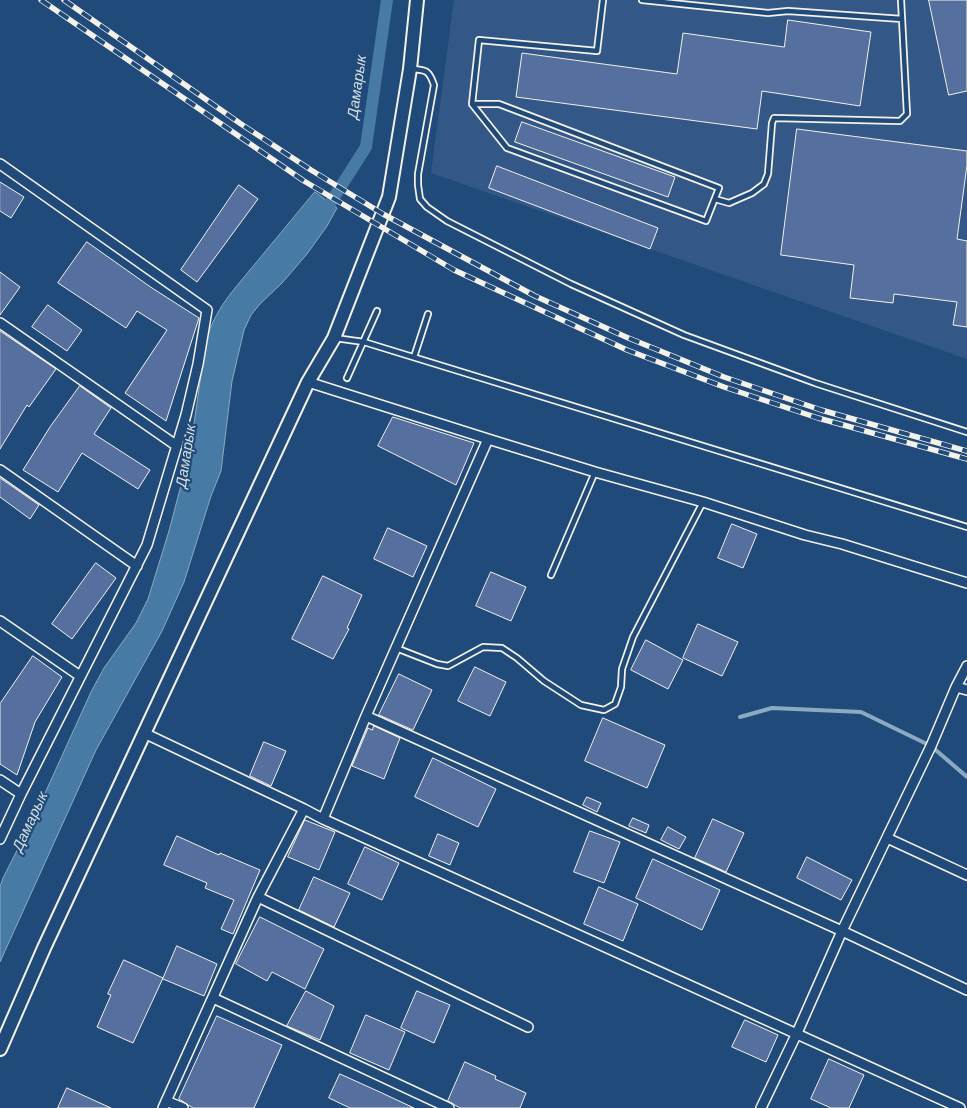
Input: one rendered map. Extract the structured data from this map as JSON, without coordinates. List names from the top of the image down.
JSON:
{
  "water": ["Дамарык"]
}
